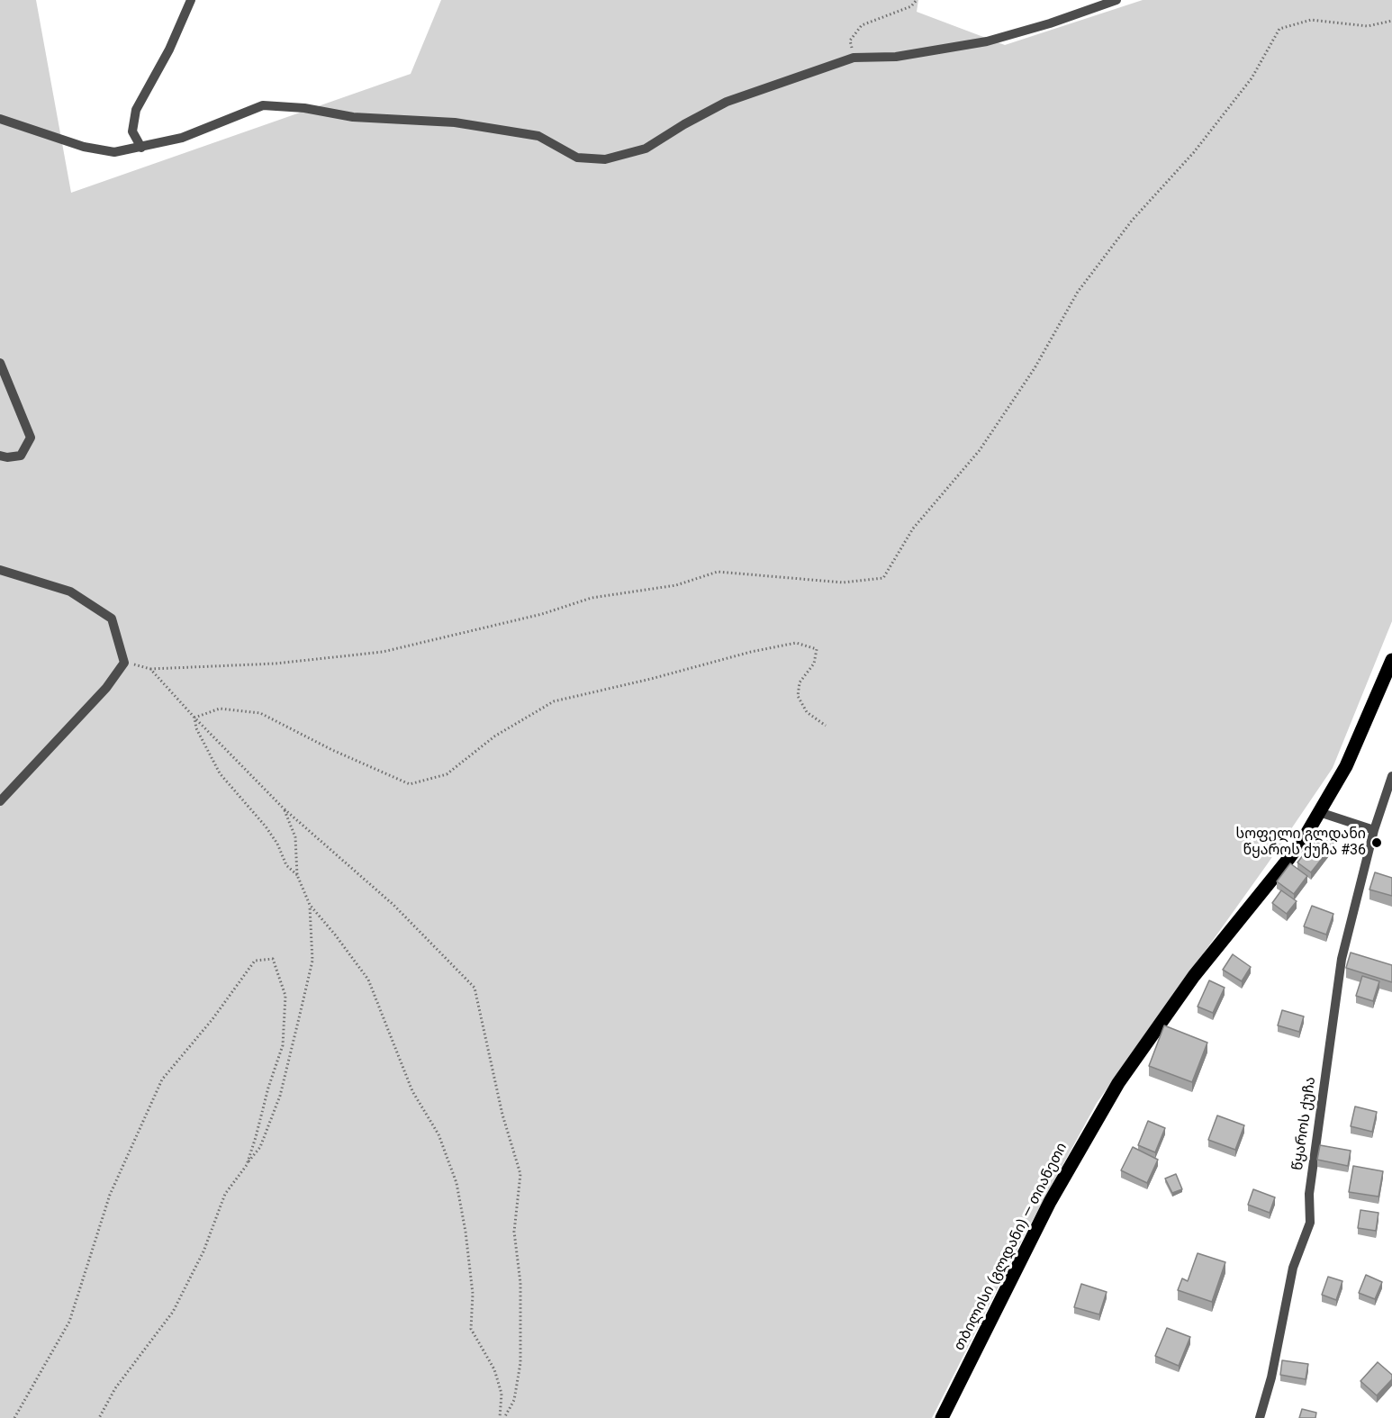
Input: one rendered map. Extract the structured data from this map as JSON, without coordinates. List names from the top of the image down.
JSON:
{
  "streets": {
    "main road": ["თბილისი (გლდანი) — თიანეთი"],
    "street": ["წყაროს ქუჩა"]
  },
  "places": ["სოფელი გლდანი წყაროს ქუჩა #36"]
}
